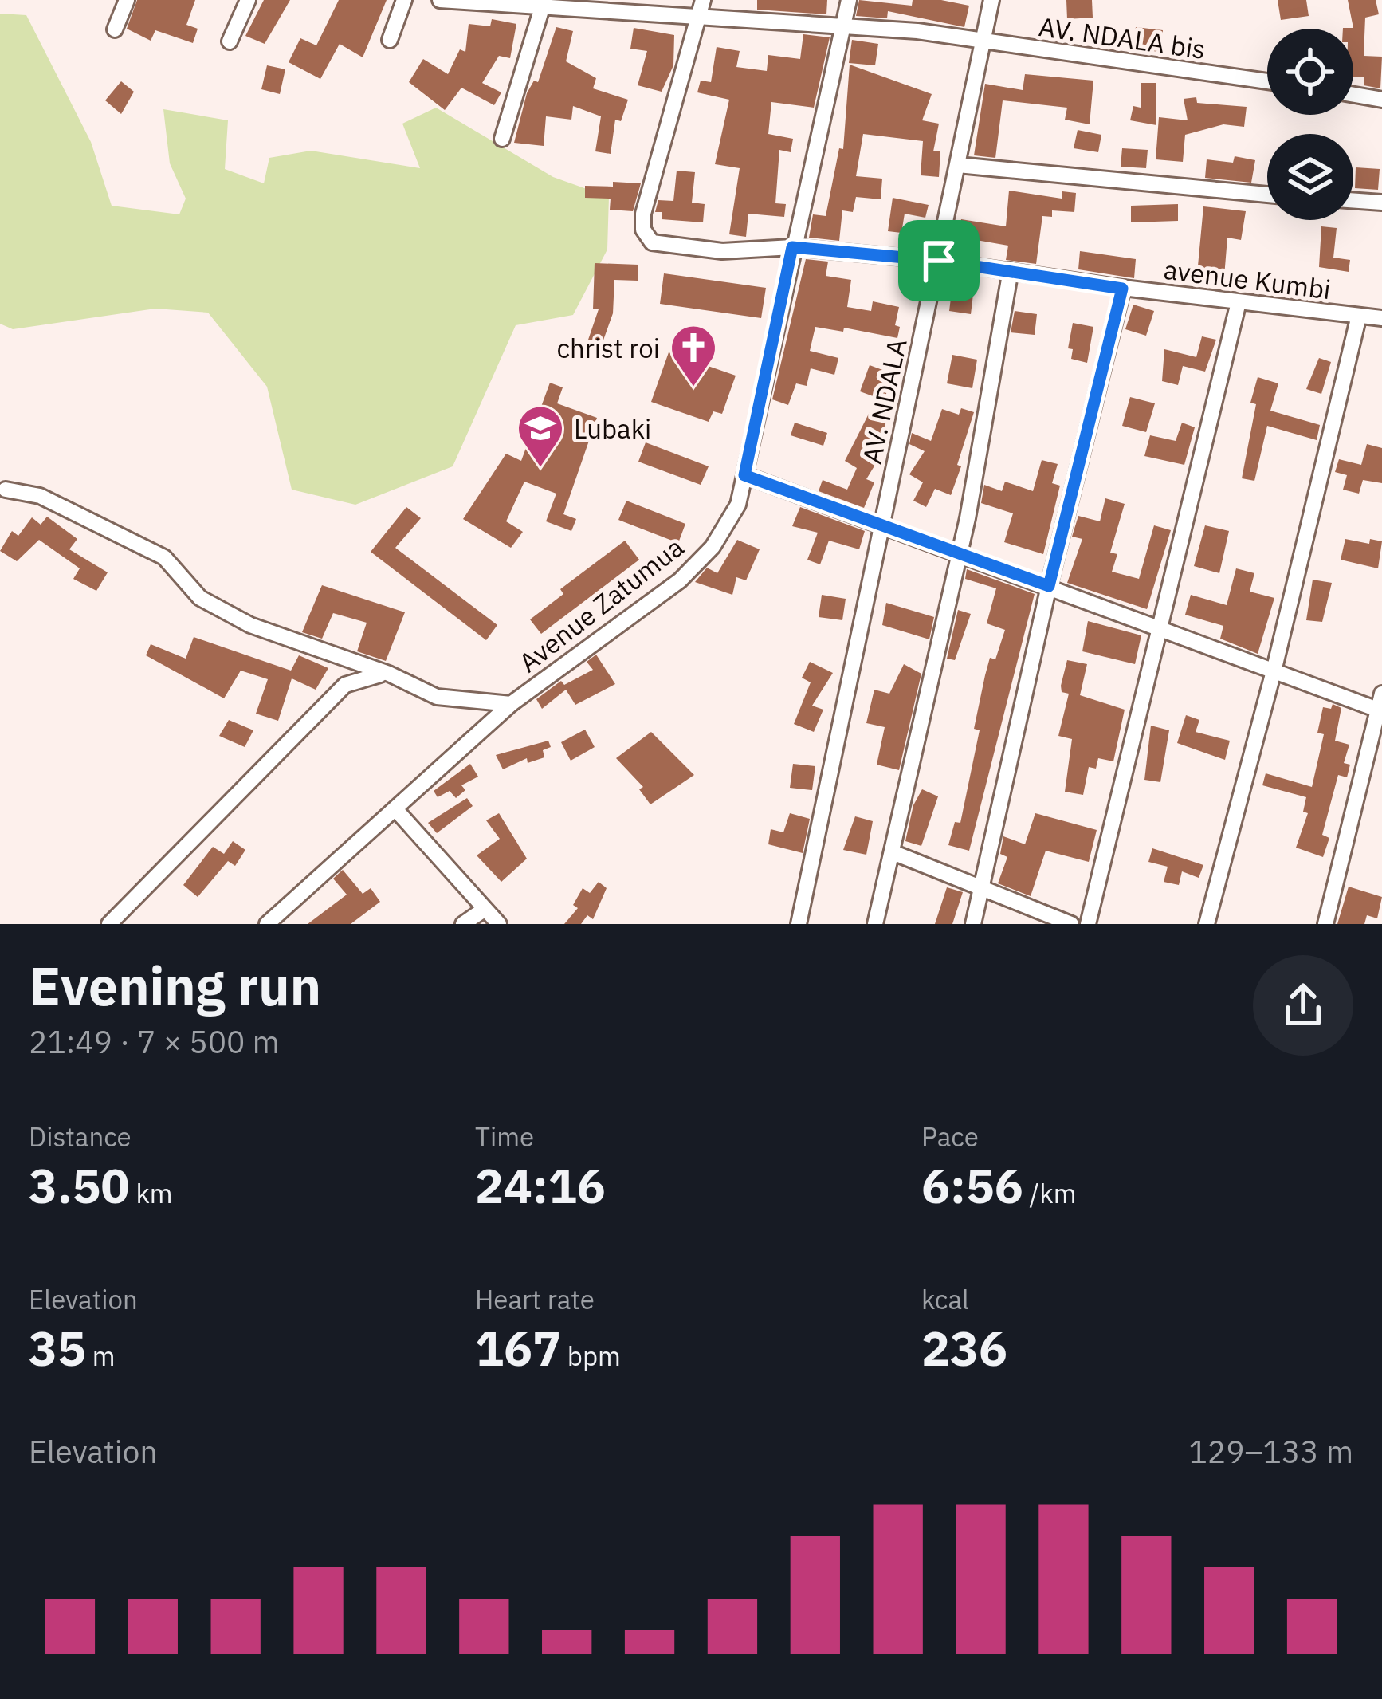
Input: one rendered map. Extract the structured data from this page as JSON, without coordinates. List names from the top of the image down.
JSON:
{
  "streets": {
    "street": [
      "AV. NDALA bis",
      "avenue Kumbi",
      "AV. NDALA",
      "Avenue Zatumua"
    ]
  },
  "crossings": [
    ["AV. NDALA bis", "avenue Kumbi"],
    ["AV. NDALA bis", "AV. NDALA"],
    ["AV. NDALA bis", "Avenue Zatumua"],
    ["avenue Kumbi", "AV. NDALA"],
    ["avenue Kumbi", "Avenue Zatumua"]
  ],
  "places": {
    "church": ["christ roi"],
    "school or university": ["Lubaki"]
  },
  "page": {
    "heading": ["Evening run", "21:49 · 7 × 500 m"],
    "stats": [
      ["Distance", "3.50 km"],
      ["Time", "24:16"],
      ["Pace", "6:56 /km"],
      ["Elevation", "35 m"],
      ["Heart rate", "167 bpm"],
      ["kcal", "236"]
    ],
    "chart": ["Elevation", "129–133 m"]
  }
}
